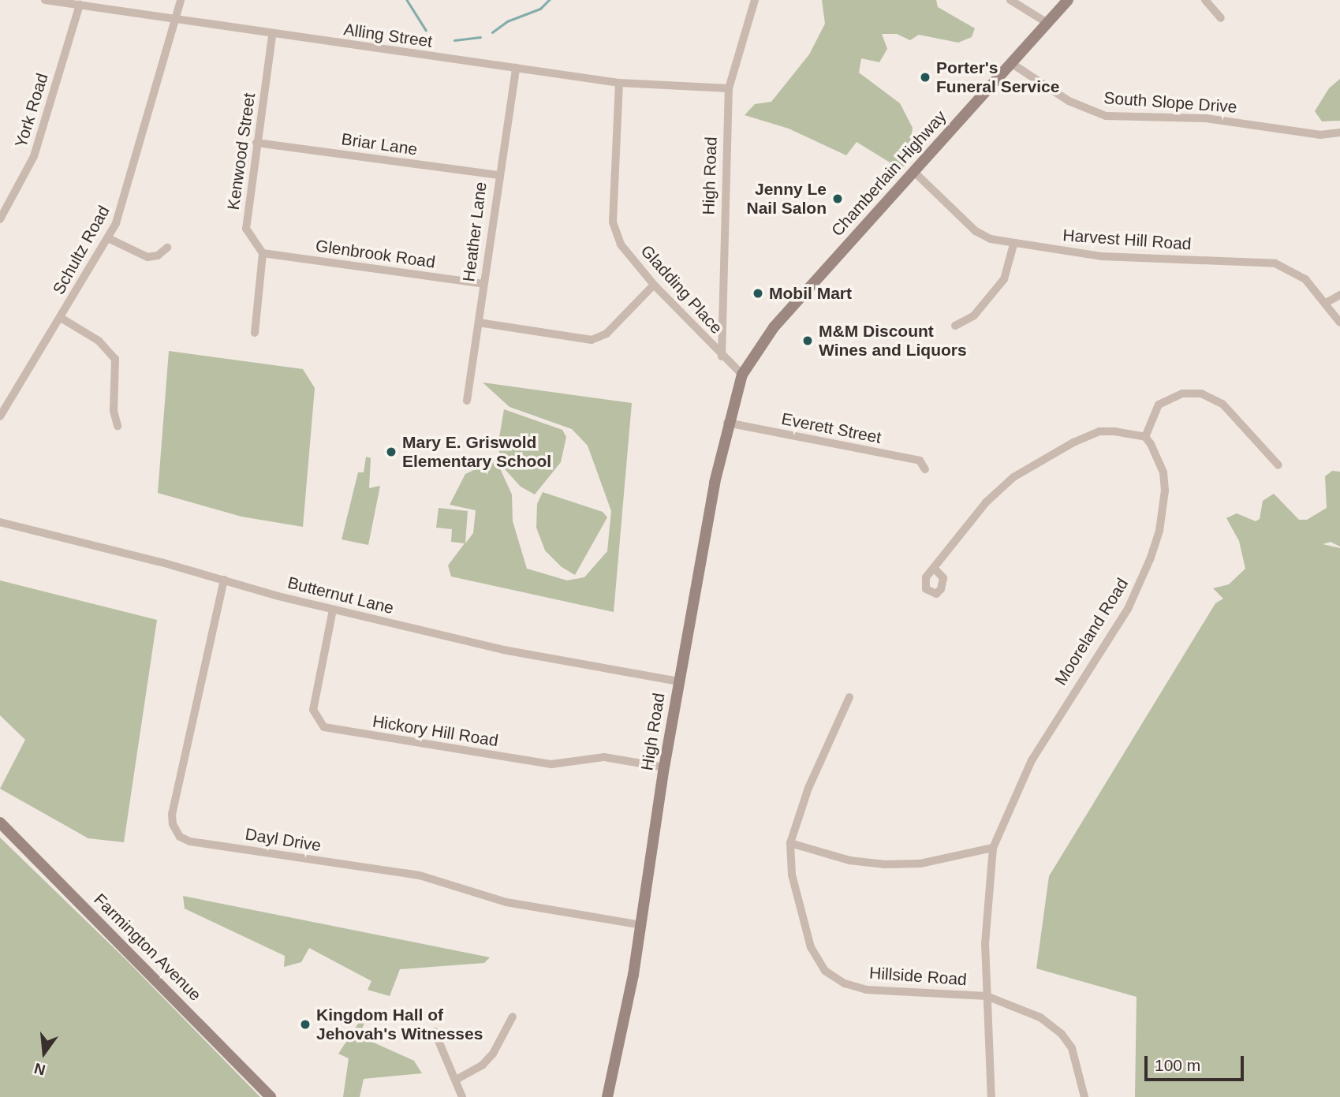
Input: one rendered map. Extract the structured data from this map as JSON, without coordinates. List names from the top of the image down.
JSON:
{
  "streets": {
    "main road": ["Chamberlain Highway", "High Road", "Farmington Avenue"],
    "street": [
      "Alling Street",
      "South Slope Drive",
      "York Road",
      "Briar Lane",
      "Kenwood Street",
      "Heather Lane",
      "Harvest Hill Road",
      "Schultz Road",
      "Glenbrook Road",
      "Gladding Place",
      "Everett Street",
      "Butternut Lane",
      "Mooreland Road",
      "Hickory Hill Road",
      "Dayl Drive",
      "Hillside Road"
    ]
  },
  "crossings": [
    ["Alling Street", "York Road"],
    ["Alling Street", "Kenwood Street"],
    ["Alling Street", "High Road"],
    ["Alling Street", "Heather Lane"],
    ["Alling Street", "Schultz Road"],
    ["Alling Street", "Gladding Place"],
    ["South Slope Drive", "Chamberlain Highway"],
    ["Briar Lane", "Kenwood Street"],
    ["Briar Lane", "Heather Lane"],
    ["Kenwood Street", "Glenbrook Road"],
    ["Chamberlain Highway", "High Road"],
    ["Chamberlain Highway", "Harvest Hill Road"],
    ["Chamberlain Highway", "Gladding Place"],
    ["High Road", "Gladding Place"],
    ["High Road", "Everett Street"],
    ["High Road", "Butternut Lane"],
    ["High Road", "Hickory Hill Road"],
    ["High Road", "Dayl Drive"],
    ["Heather Lane", "Glenbrook Road"],
    ["Butternut Lane", "Hickory Hill Road"],
    ["Butternut Lane", "Dayl Drive"],
    ["Mooreland Road", "Hillside Road"]
  ],
  "places": [
    "Porter's Funeral Service",
    "Jenny Le Nail Salon",
    "Mobil Mart",
    "M&M Discount Wines and Liquors",
    "Mary E. Griswold Elementary School",
    "Kingdom Hall of Jehovah's Witnesses"
  ],
  "scale_bar": "100 m",
  "north": "bottom"
}
